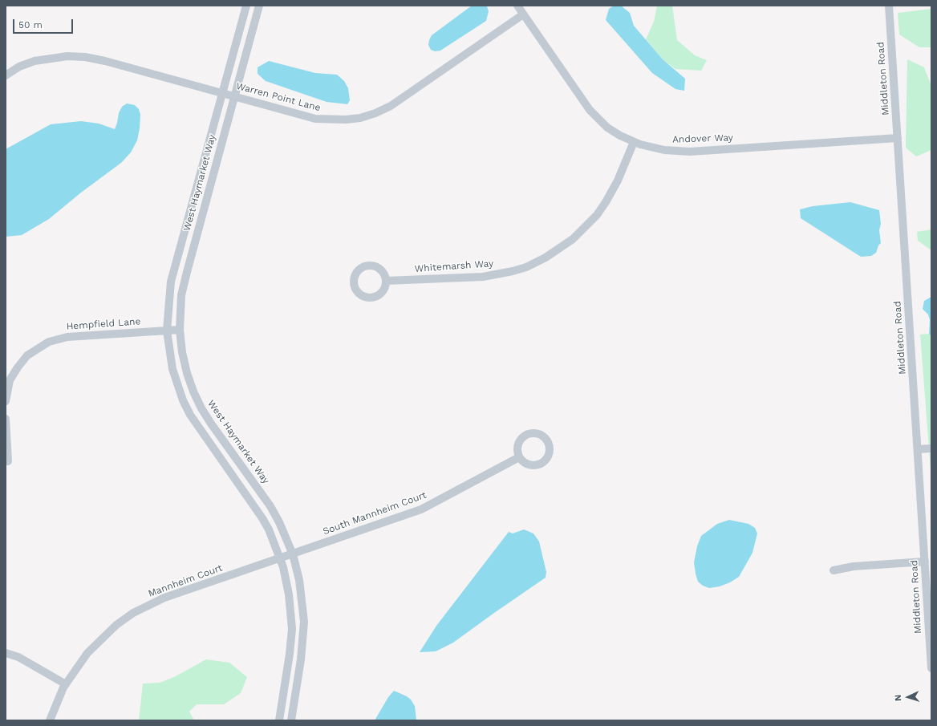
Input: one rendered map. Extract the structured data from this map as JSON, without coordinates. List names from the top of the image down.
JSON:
{
  "streets": {
    "street": [
      "Middleton Road",
      "Warren Point Lane",
      "Andover Way",
      "West Haymarket Way",
      "Whitemarsh Way",
      "Hempfield Lane",
      "South Mannheim Court",
      "Mannheim Court"
    ]
  },
  "crossings": [
    ["Middleton Road", "Andover Way"],
    ["Warren Point Lane", "Andover Way"],
    ["Warren Point Lane", "West Haymarket Way"],
    ["Andover Way", "Whitemarsh Way"],
    ["West Haymarket Way", "Hempfield Lane"],
    ["West Haymarket Way", "South Mannheim Court"],
    ["West Haymarket Way", "Mannheim Court"],
    ["South Mannheim Court", "Mannheim Court"]
  ],
  "scale_bar": "50 m",
  "north": "left"
}
